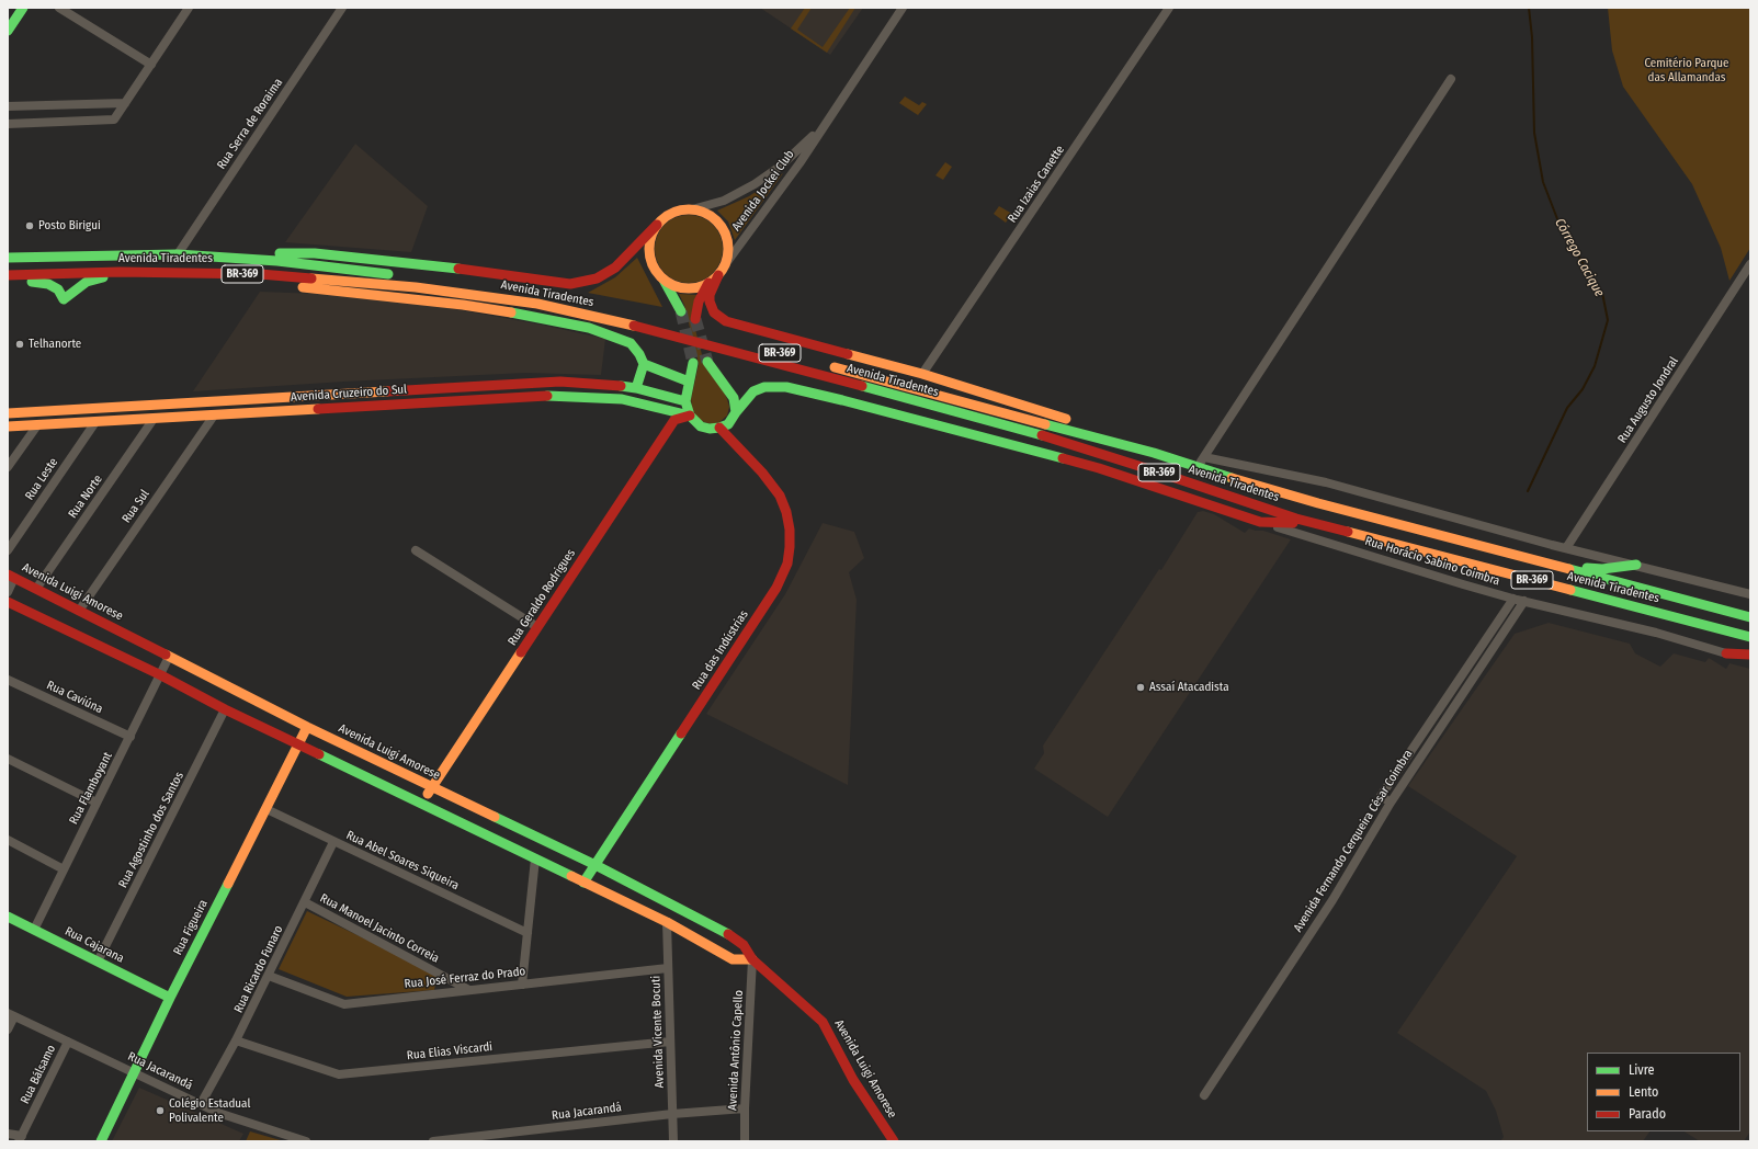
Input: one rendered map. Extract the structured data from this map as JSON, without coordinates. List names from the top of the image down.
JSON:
{
  "streets": {
    "main road": [
      "Avenida Tiradentes",
      "BR-369",
      "Avenida Cruzeiro do Sul",
      "Avenida Luigi Amorese",
      "Rua Geraldo Rodrigues",
      "Rua das Indústrias",
      "Rua Figueira",
      "Rua Cajarana"
    ],
    "street": [
      "Rua Serra de Roraima",
      "Rua Izaias Canette",
      "Avenida Jockei Club",
      "Rua Augusto Jondral",
      "Rua Leste",
      "Rua Norte",
      "Rua Sul",
      "Rua Horácio Sabino Coimbra",
      "Rua Caviúna",
      "Rua Flamboyant",
      "Rua Agostinho dos Santos",
      "Avenida Fernando Cerqueira César Coimbra",
      "Rua Abel Soares Siqueira",
      "Rua Manoel Jacinto Correia",
      "Rua Ricardo Funaro",
      "Rua José Ferraz do Prado",
      "Avenida Vicente Bocuti",
      "Avenida Antônio Capello",
      "Rua Elias Viscardi",
      "Rua Jacarandá",
      "Rua Bálsamo"
    ]
  },
  "crossings": [
    ["Rua Serra de Roraima", "Avenida Tiradentes"],
    ["Avenida Cruzeiro do Sul", "Rua Leste"],
    ["Avenida Cruzeiro do Sul", "Rua Norte"],
    ["Avenida Cruzeiro do Sul", "Rua Sul"],
    ["Avenida Cruzeiro do Sul", "Rua Geraldo Rodrigues"],
    ["Rua Norte", "Avenida Luigi Amorese"],
    ["Rua Sul", "Avenida Luigi Amorese"],
    ["Rua Horácio Sabino Coimbra", "Avenida Fernando Cerqueira César Coimbra"],
    ["Avenida Luigi Amorese", "Rua Geraldo Rodrigues"],
    ["Avenida Luigi Amorese", "Rua das Indústrias"],
    ["Avenida Luigi Amorese", "Rua Flamboyant"],
    ["Avenida Luigi Amorese", "Rua Figueira"],
    ["Avenida Luigi Amorese", "Avenida Antônio Capello"],
    ["Rua Caviúna", "Rua Flamboyant"],
    ["Rua Flamboyant", "Rua Cajarana"],
    ["Rua Agostinho dos Santos", "Rua Cajarana"],
    ["Rua Abel Soares Siqueira", "Rua Figueira"],
    ["Rua Abel Soares Siqueira", "Rua Ricardo Funaro"],
    ["Rua Figueira", "Rua Cajarana"],
    ["Rua Figueira", "Rua Jacarandá"],
    ["Rua Manoel Jacinto Correia", "Rua Ricardo Funaro"],
    ["Rua Manoel Jacinto Correia", "Rua José Ferraz do Prado"],
    ["Rua Ricardo Funaro", "Rua José Ferraz do Prado"],
    ["Rua Ricardo Funaro", "Rua Elias Viscardi"],
    ["Rua Ricardo Funaro", "Rua Jacarandá"],
    ["Rua José Ferraz do Prado", "Avenida Vicente Bocuti"],
    ["Avenida Vicente Bocuti", "Rua Elias Viscardi"],
    ["Avenida Vicente Bocuti", "Rua Jacarandá"],
    ["Avenida Antônio Capello", "Rua Jacarandá"],
    ["Rua Jacarandá", "Rua Bálsamo"]
  ],
  "water": ["Córrego Cacique"],
  "parks": ["Cemitério Parque das Allamandas"],
  "places": [
    "Posto Birigui",
    "Telhanorte",
    "Assaí Atacadista",
    "Colégio Estadual Polivalente"
  ],
  "legend": ["Livre", "Lento", "Parado"]
}
